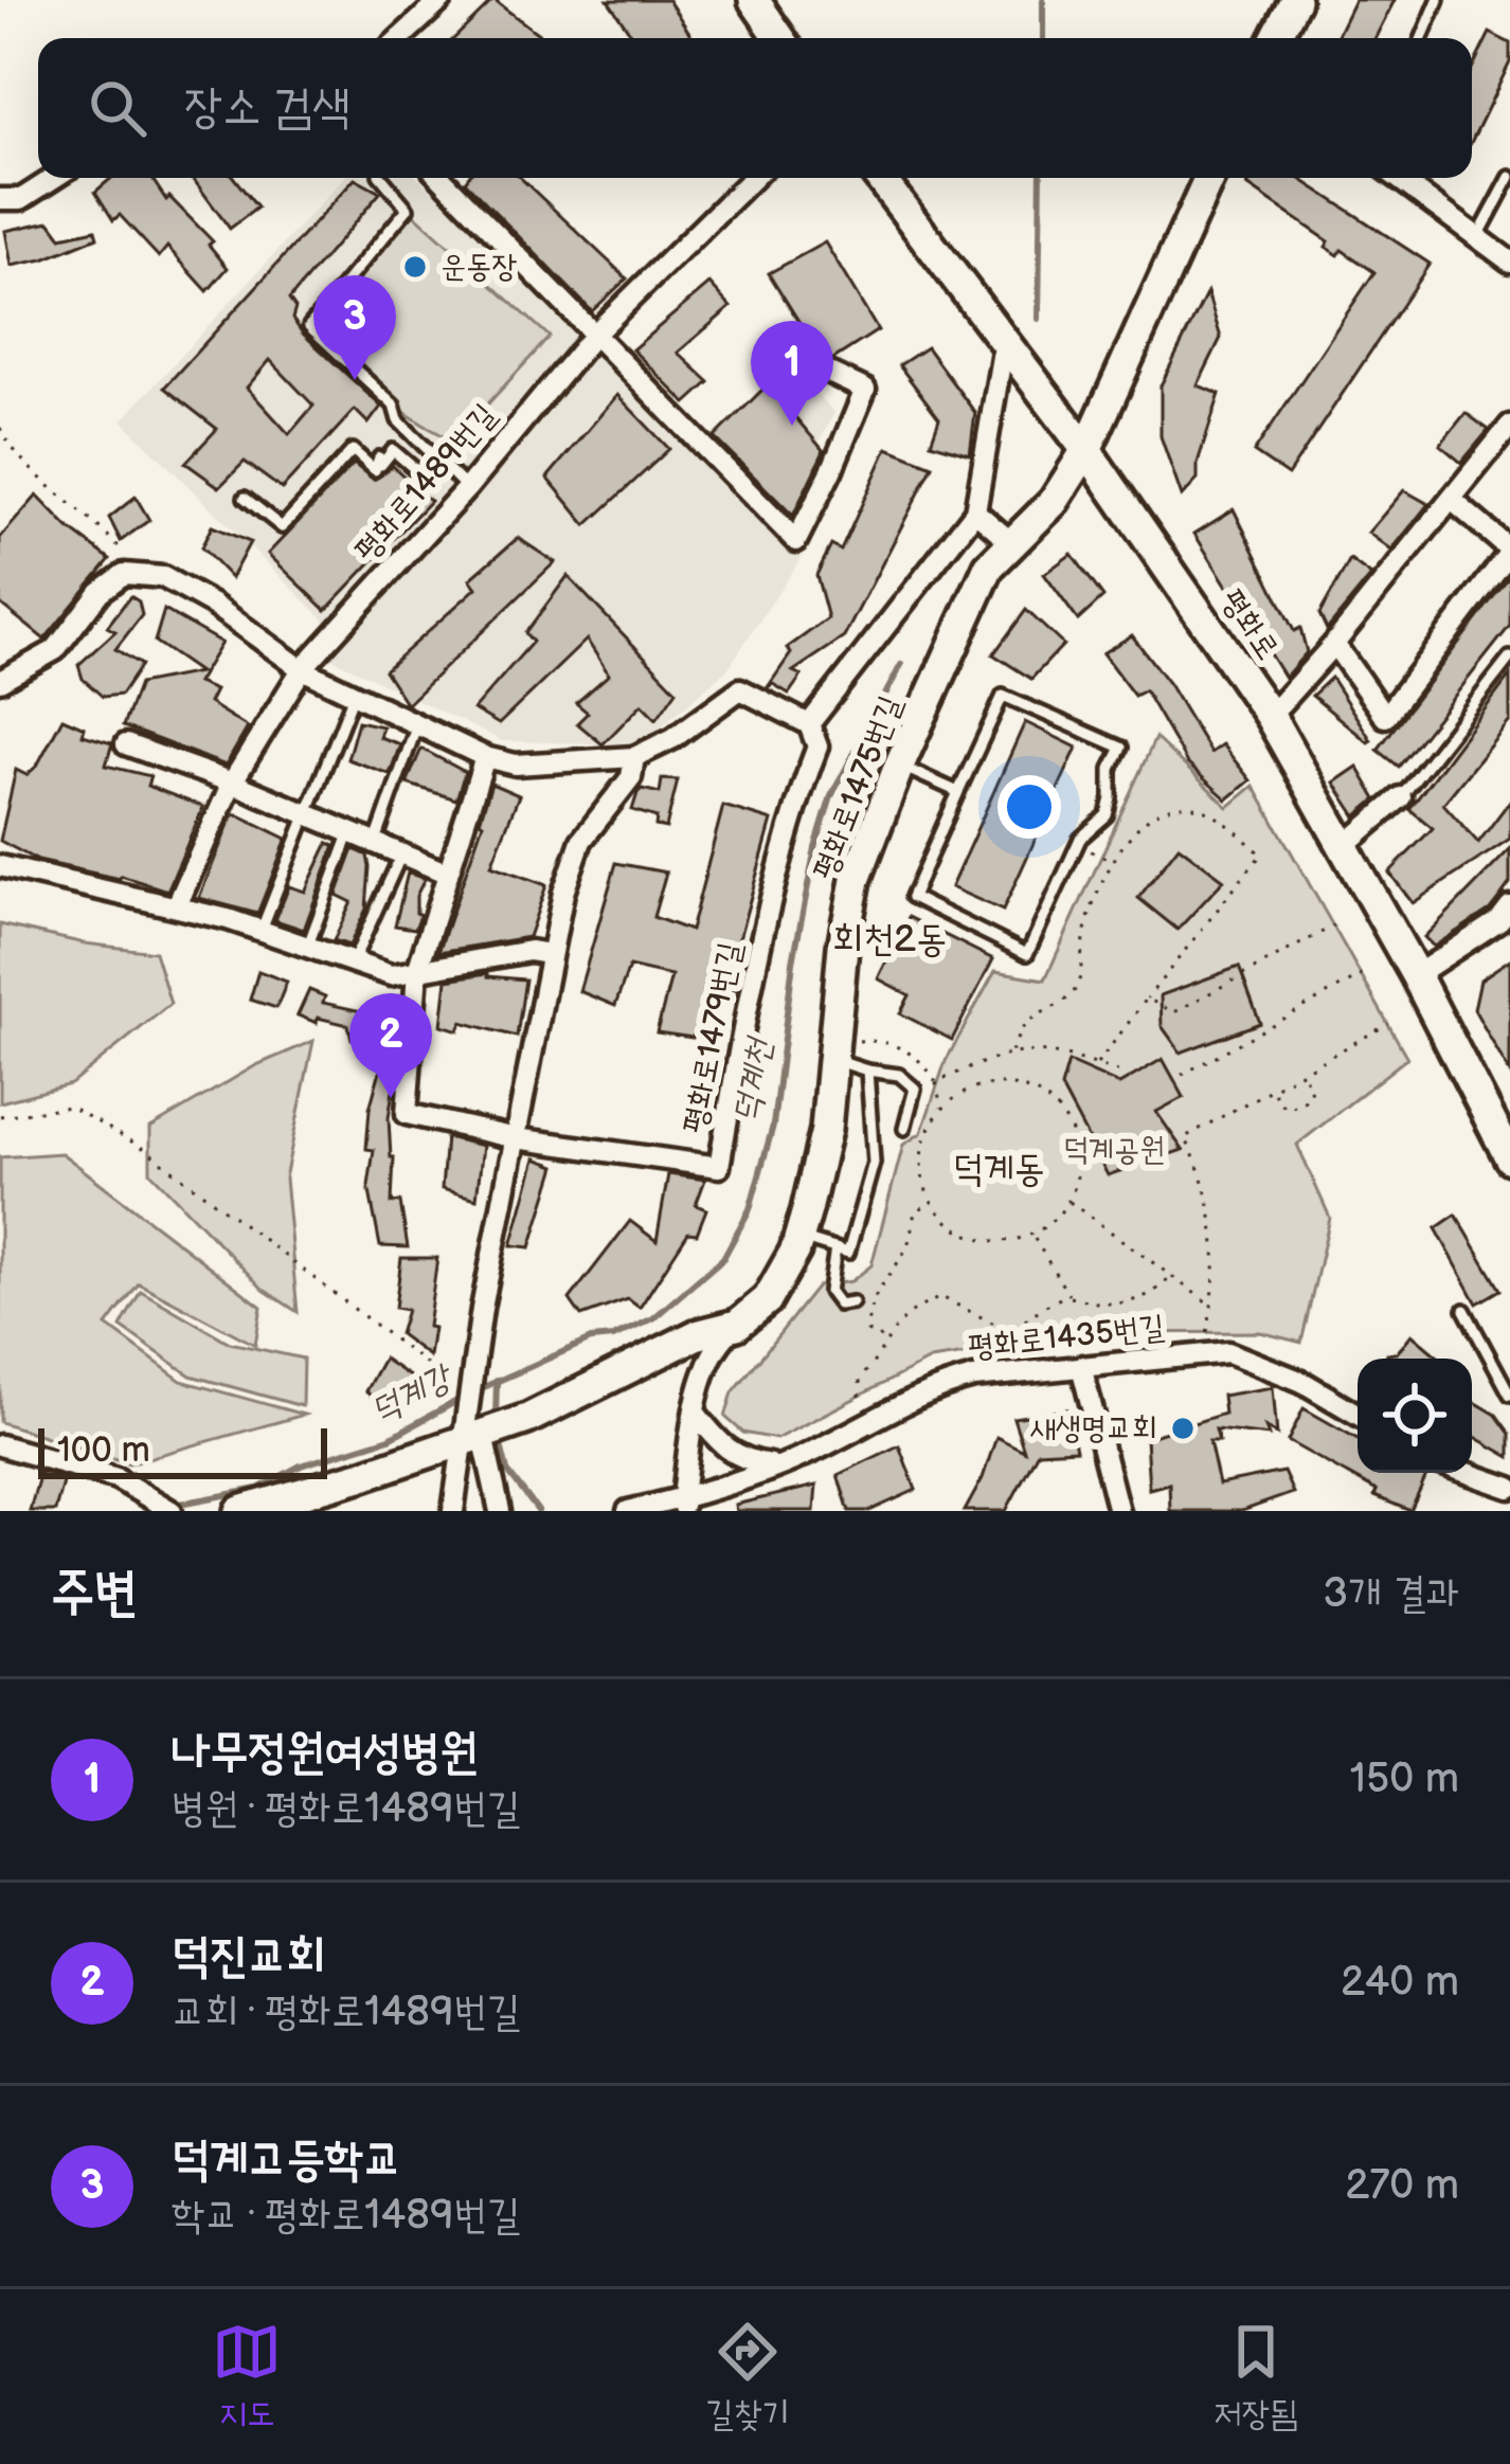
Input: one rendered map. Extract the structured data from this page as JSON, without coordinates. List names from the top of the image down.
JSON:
{
  "streets": {
    "main road": ["평화로", "평화로1475번길"],
    "street": ["평화로1489번길", "평화로1479번길", "평화로1435번길"]
  },
  "crossings": [
    ["평화로", "평화로1475번길"],
    ["평화로1475번길", "평화로1435번길"]
  ],
  "districts": ["회천2동", "덕계동"],
  "water": ["덕계천", "덕계강"],
  "parks": ["덕계공원"],
  "places": ["운동장", "새생명교회"],
  "scale_bar": "100 m",
  "page": {
    "search": "장소 검색",
    "pins": ["3", "1", "2"],
    "scale": "100 m",
    "heading": ["주변", "3개 결과"],
    "list": [
      {
        "mark": "1",
        "name": "나무정원여성병원",
        "note": "병원 · 평화로1489번길",
        "value": "150 m"
      },
      {
        "mark": "2",
        "name": "덕진교회",
        "note": "교회 · 평화로1489번길",
        "value": "240 m"
      },
      {
        "mark": "3",
        "name": "덕계고등학교",
        "note": "학교 · 평화로1489번길",
        "value": "270 m"
      }
    ],
    "nav": ["지도", "길찾기", "저장됨"]
  }
}
